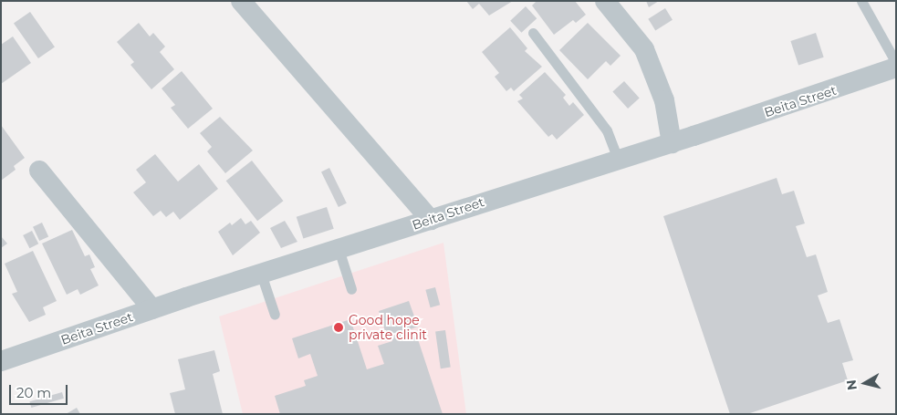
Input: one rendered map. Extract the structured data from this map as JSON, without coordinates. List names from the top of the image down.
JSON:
{
  "streets": {
    "street": ["Beita Street"]
  },
  "places": ["Good hope private clinit"],
  "scale_bar": "20 m",
  "north": "left"
}
